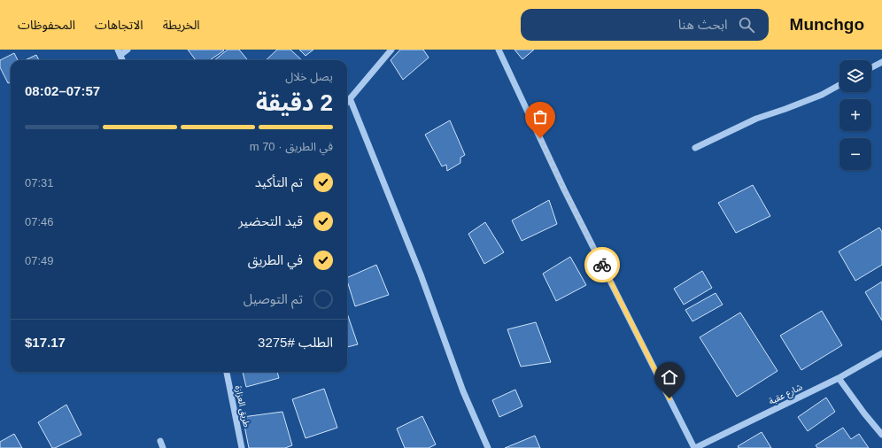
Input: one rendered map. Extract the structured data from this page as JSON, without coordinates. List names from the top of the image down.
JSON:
{
  "streets": {
    "street": ["شارع عقبة", "طريق العزازة"]
  },
  "page": {
    "header": "Munchgo",
    "search": "ابحث هنا",
    "nav": ["الخريطة", "الاتجاهات", "المحفوظات"],
    "map_buttons": ["+", "−"],
    "heading": ["2 دقيقة", "يصل خلال", "07:57–08:02"],
    "panel": ["الطلب #3275", "$17.17"],
    "bar": "في الطريق · 70 m",
    "list": [
      ["تم التأكيد", "07:31"],
      ["قيد التحضير", "07:46"],
      ["في الطريق", "07:49"],
      "تم التوصيل"
    ]
  }
}
